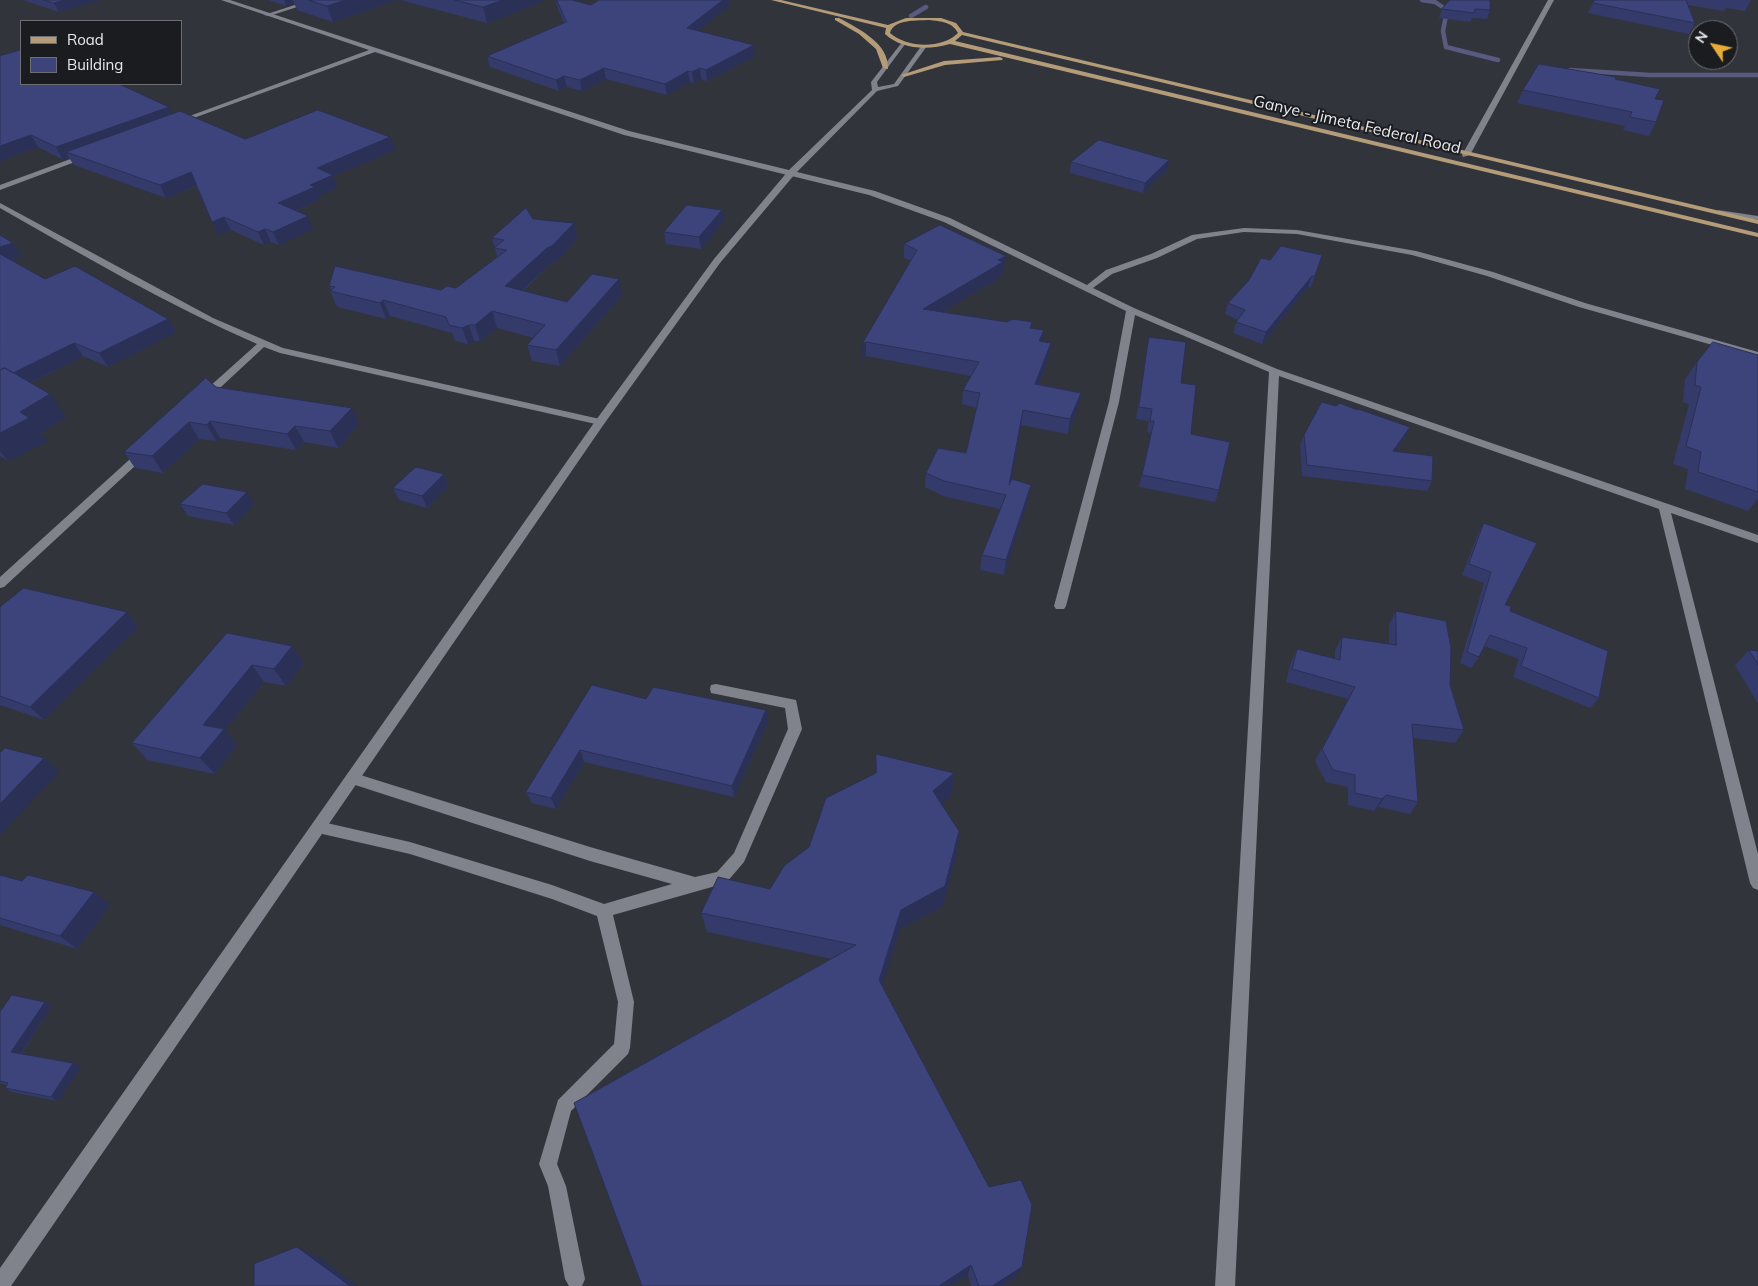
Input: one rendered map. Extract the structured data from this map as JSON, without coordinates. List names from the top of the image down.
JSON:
{
  "streets": {
    "main road": ["Ganye - Jimeta Federal Road"]
  },
  "legend": ["Road", "Building"],
  "north": "top left"
}
